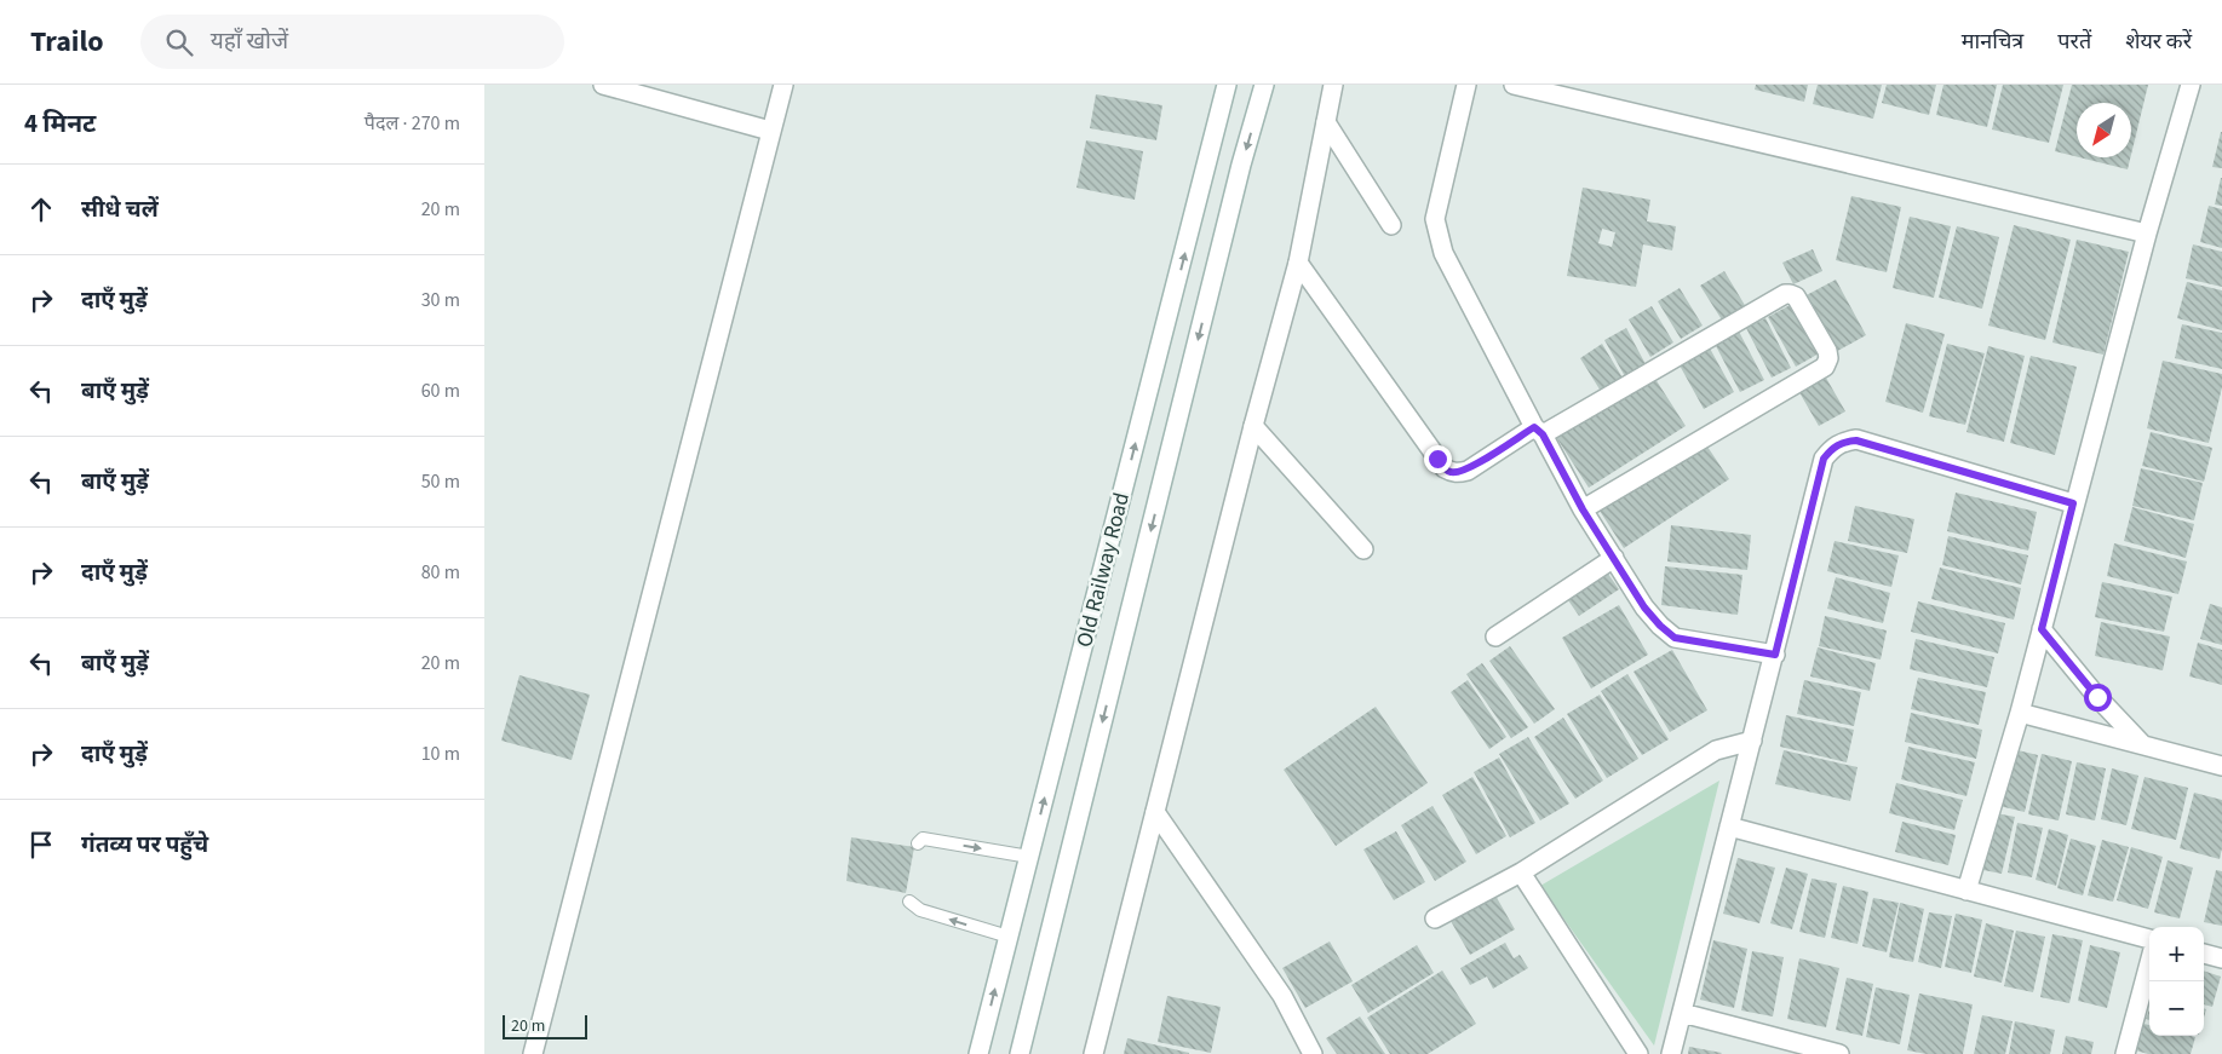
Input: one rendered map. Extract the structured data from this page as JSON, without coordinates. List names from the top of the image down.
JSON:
{
  "streets": {
    "street": ["Old Railway Road"]
  },
  "scale_bar": "20 m",
  "north": "bottom left",
  "page": {
    "header": "Trailo",
    "search": "यहाँ खोजें",
    "nav": ["मानचित्र", "परतें", "शेयर करें"],
    "heading": ["4 मिनट", "पैदल · 270 m"],
    "list": [
      ["सीधे चलें", "20 m"],
      ["दाएँ मुड़ें", "30 m"],
      ["बाएँ मुड़ें", "60 m"],
      ["बाएँ मुड़ें", "50 m"],
      ["दाएँ मुड़ें", "80 m"],
      ["बाएँ मुड़ें", "20 m"],
      ["दाएँ मुड़ें", "10 m"],
      "गंतव्य पर पहुँचे"
    ],
    "map_buttons": ["+", "−"],
    "scale": "20 m"
  }
}
